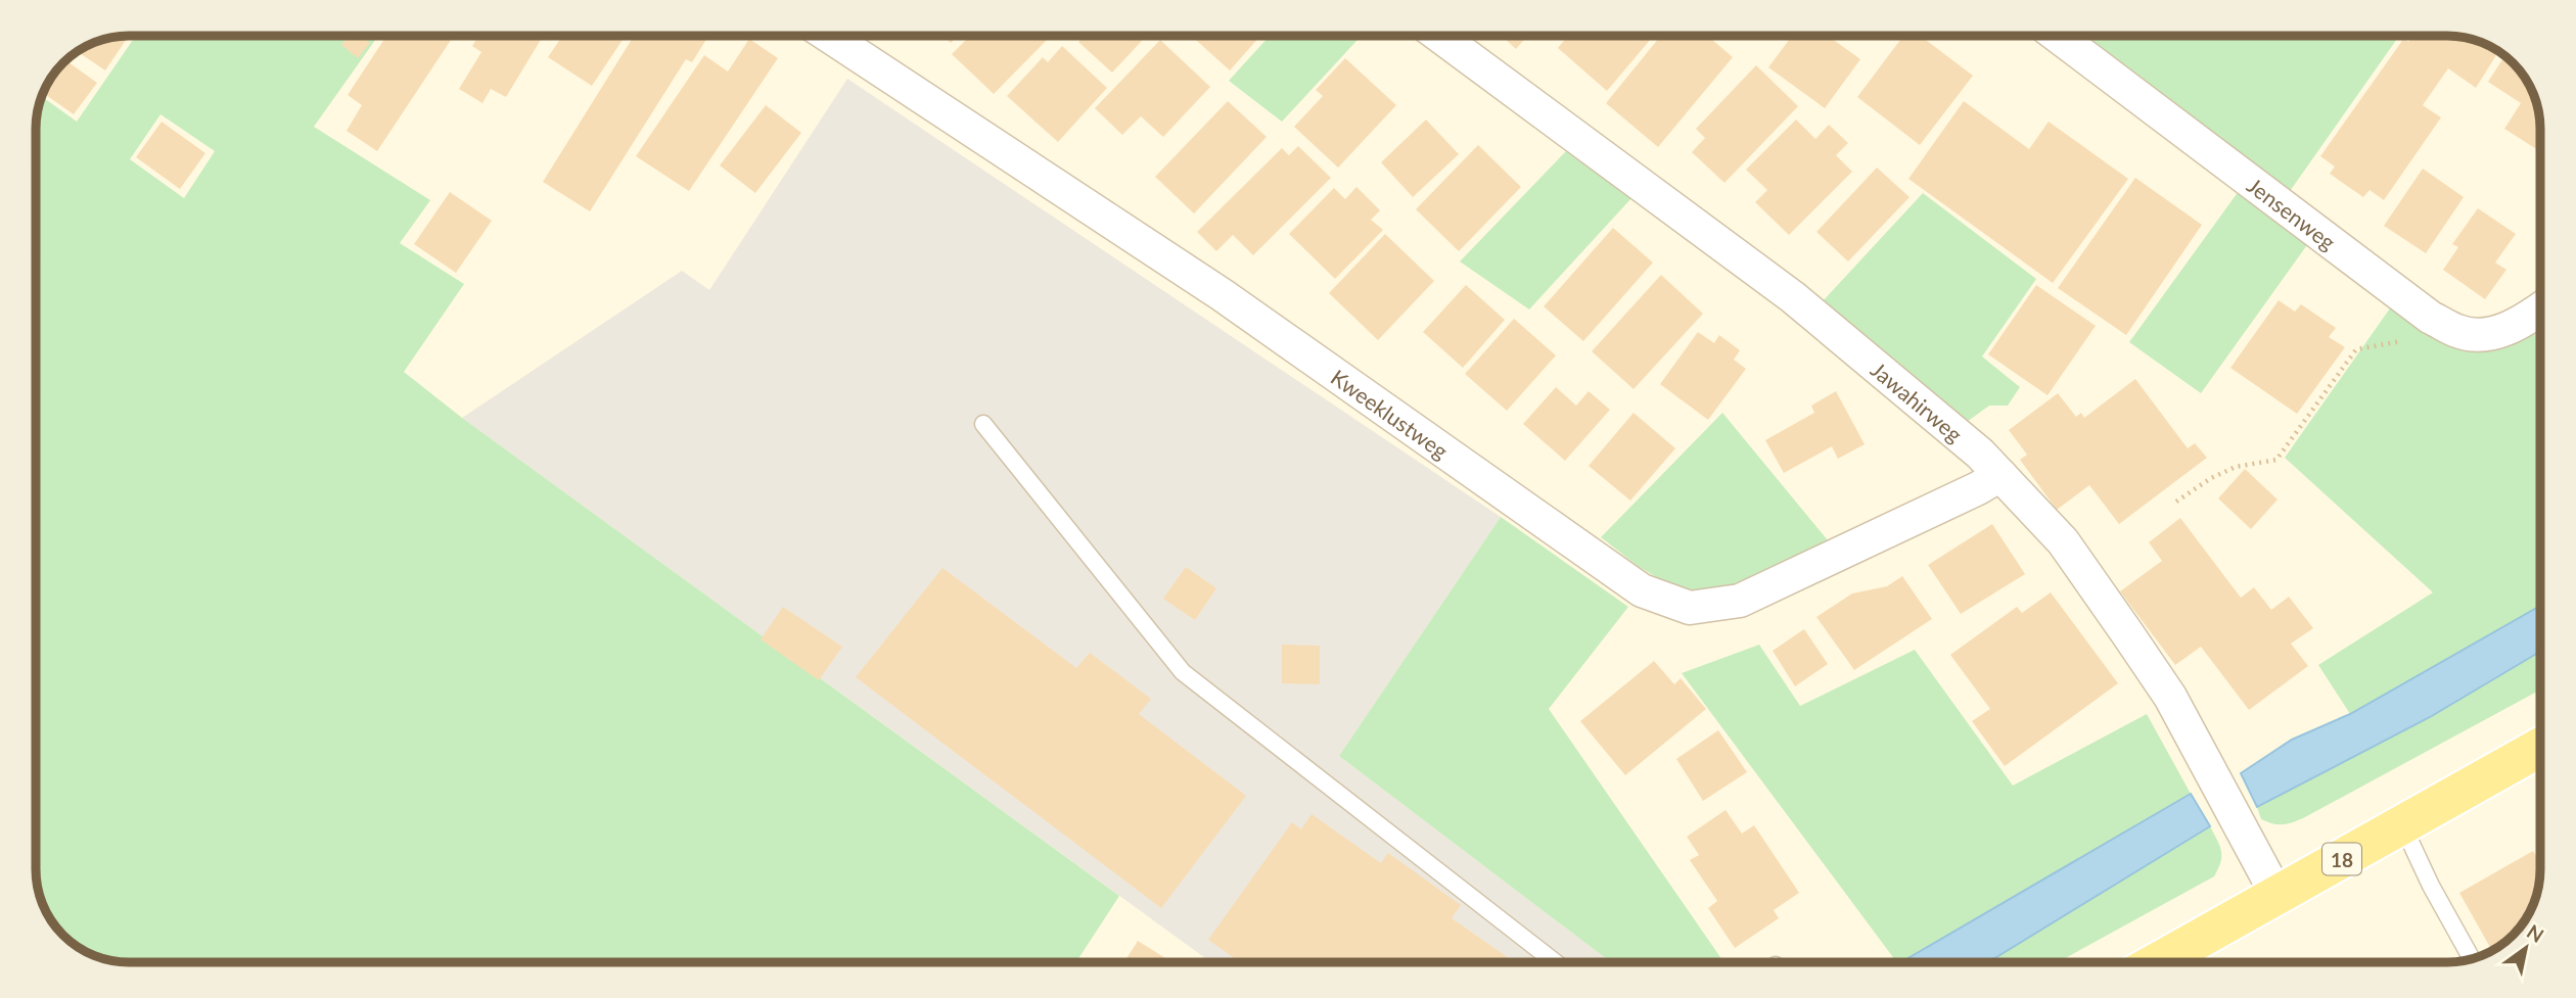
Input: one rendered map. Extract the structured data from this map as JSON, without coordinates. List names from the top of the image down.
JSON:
{
  "streets": {
    "main road": ["18"],
    "street": ["Jensenweg", "Jawahirweg", "Kweeklustweg"]
  },
  "crossings": [
    ["Jawahirweg", "Kweeklustweg"],
    ["Jawahirweg", "18"]
  ],
  "north": "top right"
}
